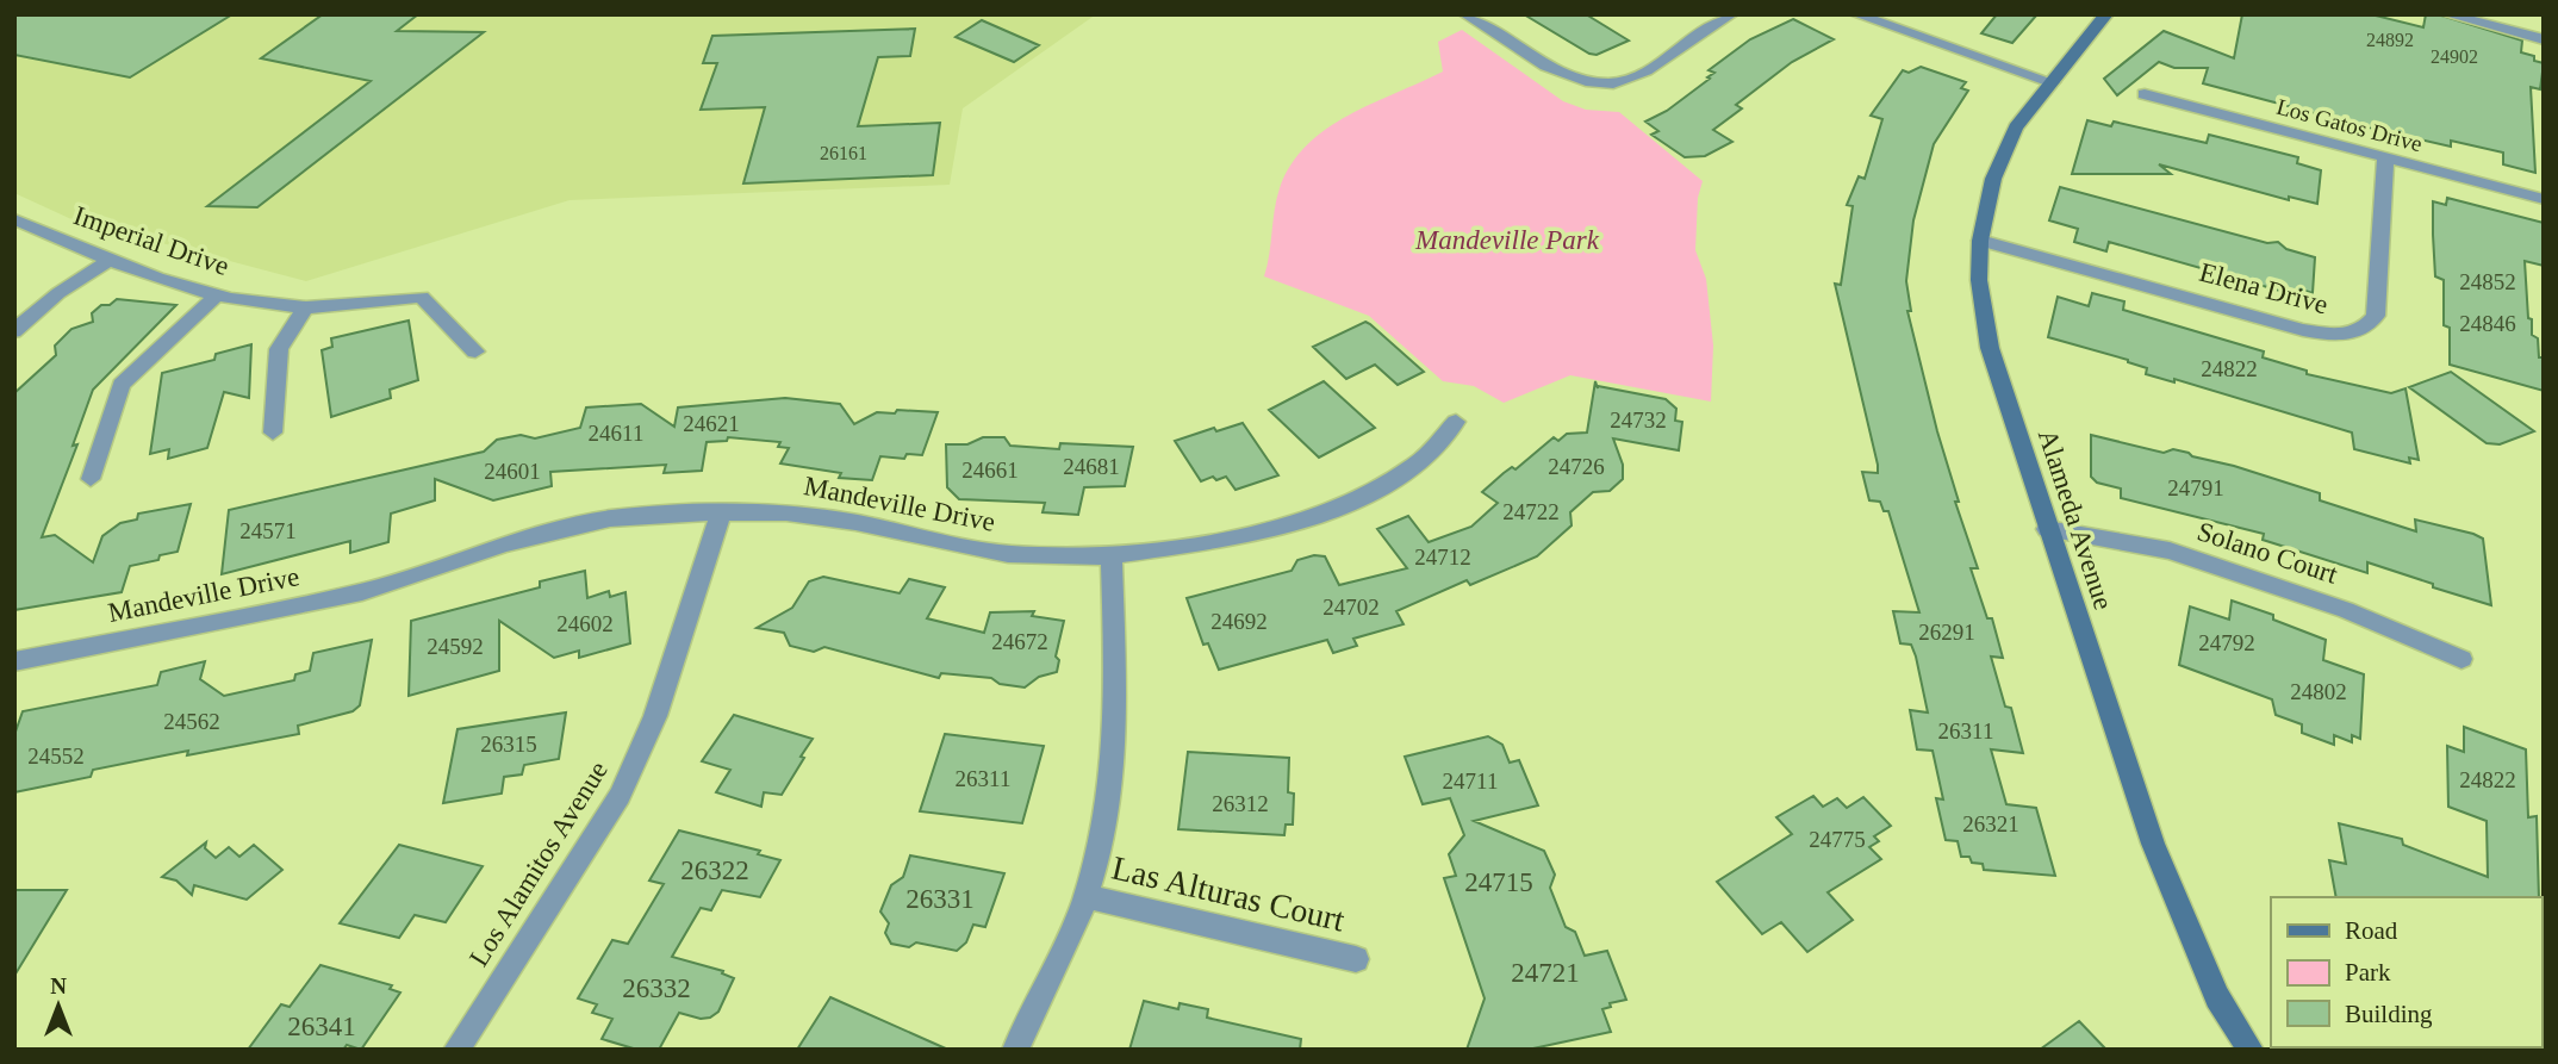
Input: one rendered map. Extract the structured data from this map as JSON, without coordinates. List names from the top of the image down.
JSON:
{
  "streets": {
    "street": [
      "Los Gatos Drive",
      "Imperial Drive",
      "Elena Drive",
      "Mandeville Drive",
      "Alameda Avenue",
      "Solano Court",
      "Los Alamitos Avenue",
      "Las Alturas Court"
    ]
  },
  "crossings": [
    ["Los Gatos Drive", "Elena Drive"],
    ["Elena Drive", "Alameda Avenue"],
    ["Mandeville Drive", "Los Alamitos Avenue"],
    ["Alameda Avenue", "Solano Court"]
  ],
  "parks": ["Mandeville Park"],
  "house_numbers": [
    "24892",
    "24902",
    "26161",
    "24852",
    "24846",
    "24822",
    "24732",
    "24621",
    "24611",
    "24681",
    "24726",
    "24661",
    "24601",
    "24791",
    "24722",
    "24571",
    "24712",
    "24702",
    "24692",
    "24602",
    "26291",
    "24672",
    "24792",
    "24592",
    "24802",
    "24562",
    "26311",
    "26315",
    "24552",
    "26311",
    "24822",
    "24711",
    "26312",
    "26321",
    "24775",
    "26322",
    "24715",
    "26331",
    "24721",
    "26332",
    "26341"
  ],
  "legend": ["Road", "Park", "Building"],
  "north": "top"
}
